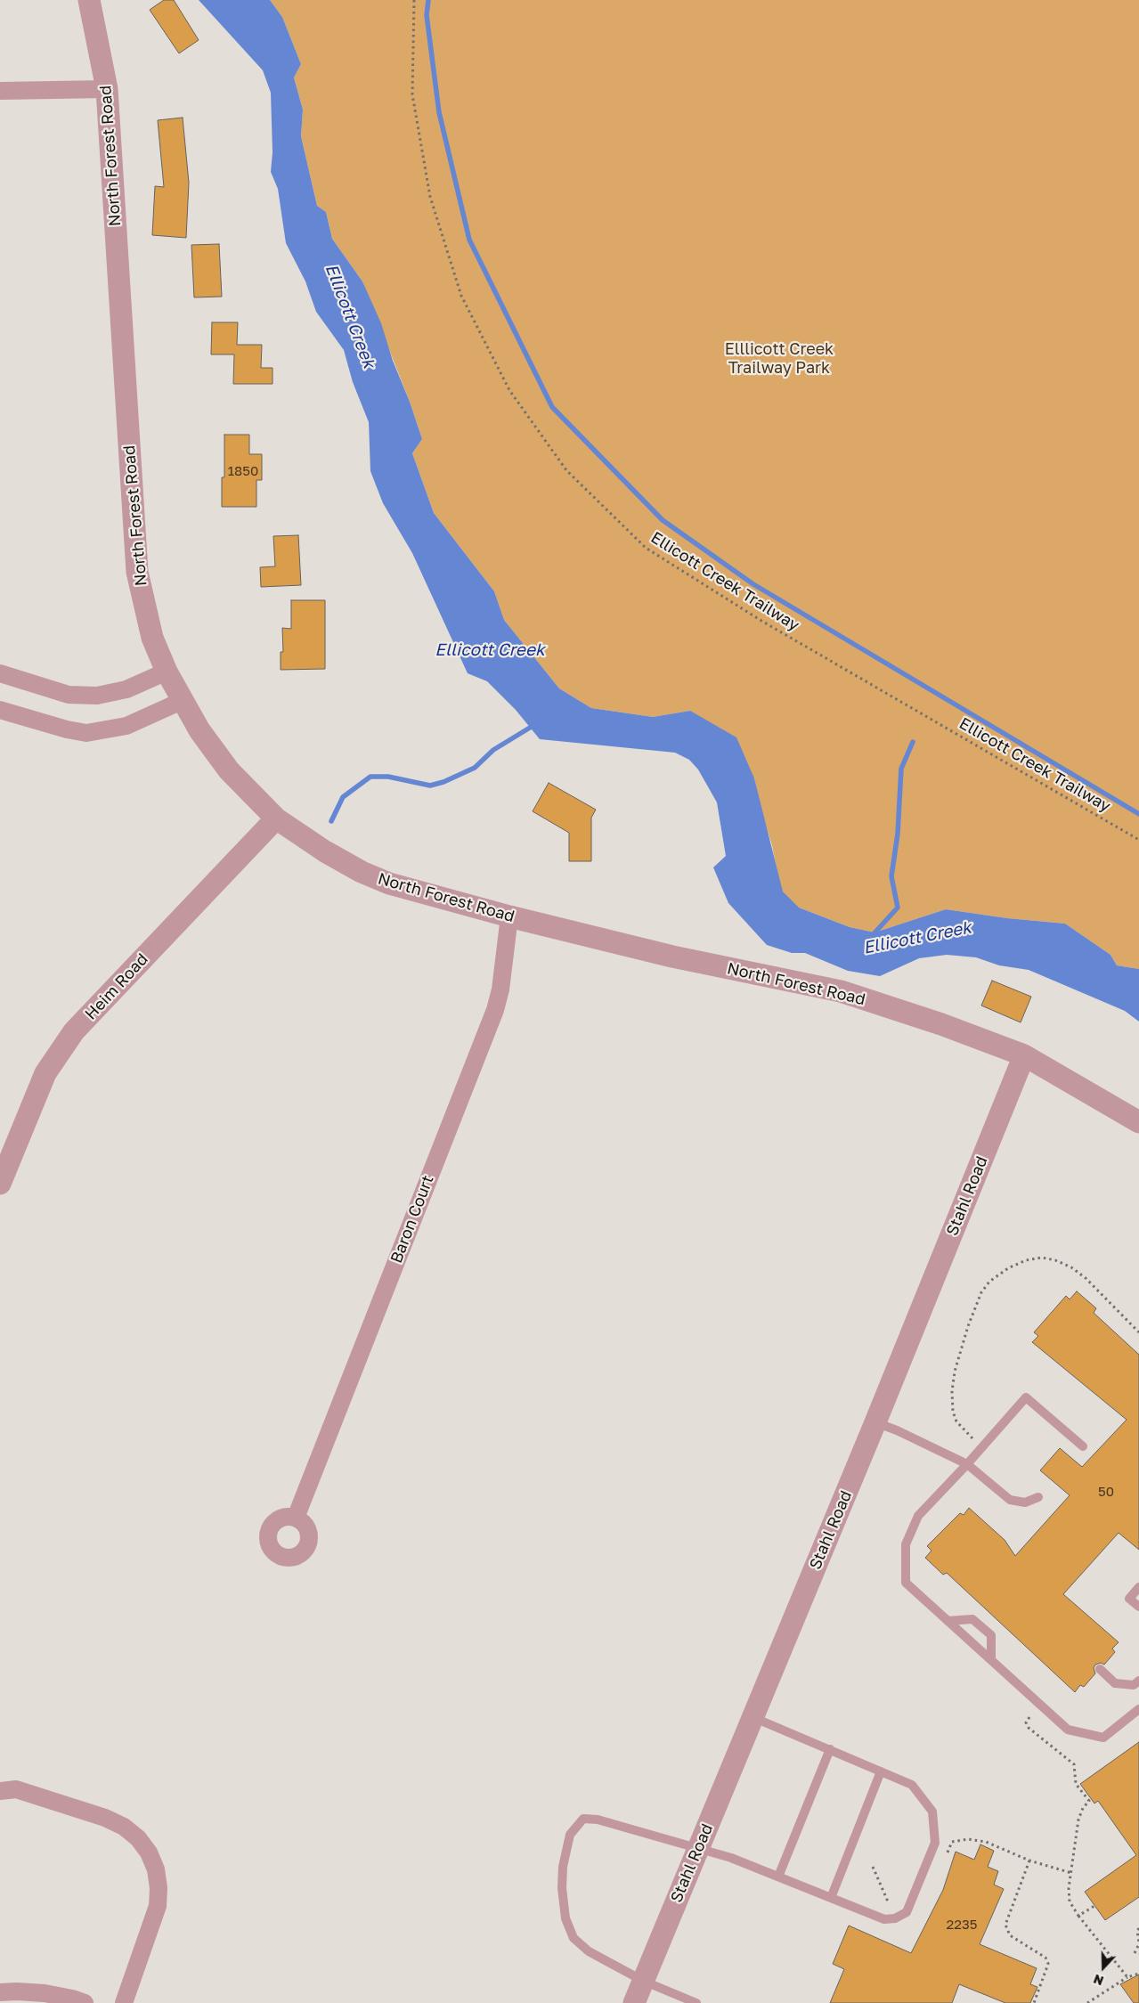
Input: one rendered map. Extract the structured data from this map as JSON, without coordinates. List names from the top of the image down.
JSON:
{
  "streets": {
    "street": [
      "North Forest Road",
      "Heim Road",
      "Stahl Road",
      "Baron Court"
    ],
    "path": ["Ellicott Creek Trailway"]
  },
  "crossings": [
    ["North Forest Road", "Heim Road"],
    ["North Forest Road", "Stahl Road"],
    ["North Forest Road", "Baron Court"]
  ],
  "water": ["Ellicott Creek"],
  "parks": ["Elllicott Creek Trailway Park"],
  "house_numbers": ["1850", "50", "2235"],
  "north": "bottom"
}
